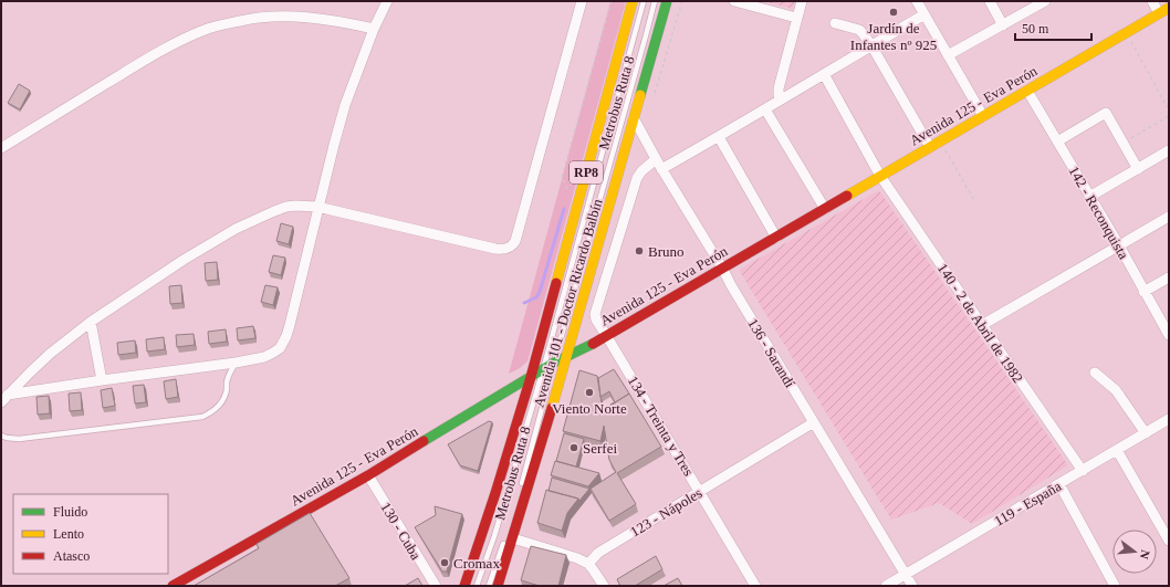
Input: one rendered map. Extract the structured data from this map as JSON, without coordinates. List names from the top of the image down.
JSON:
{
  "streets": {
    "main road": ["Avenida 125 - Eva Perón", "RP8", "Avenida 101 - Doctor Ricardo Balbín"],
    "street": [
      "142 - Reconquista",
      "140 - 2 de Abril de 1982",
      "136 - Sarandí",
      "134 - Treinta y Tres",
      "119 - España",
      "123 - Nápoles",
      "130 - Cuba"
    ],
    "lane": ["Metrobus Ruta 8"]
  },
  "crossings": [
    ["Metrobus Ruta 8", "Avenida 125 - Eva Perón"],
    ["Metrobus Ruta 8", "Avenida 101 - Doctor Ricardo Balbín"],
    ["Avenida 125 - Eva Perón", "142 - Reconquista"],
    ["Avenida 125 - Eva Perón", "Avenida 101 - Doctor Ricardo Balbín"],
    ["Avenida 125 - Eva Perón", "140 - 2 de Abril de 1982"],
    ["Avenida 125 - Eva Perón", "136 - Sarandí"],
    ["Avenida 125 - Eva Perón", "134 - Treinta y Tres"],
    ["Avenida 125 - Eva Perón", "130 - Cuba"],
    ["Avenida 101 - Doctor Ricardo Balbín", "136 - Sarandí"],
    ["140 - 2 de Abril de 1982", "119 - España"],
    ["136 - Sarandí", "134 - Treinta y Tres"],
    ["136 - Sarandí", "119 - España"],
    ["136 - Sarandí", "123 - Nápoles"],
    ["134 - Treinta y Tres", "123 - Nápoles"]
  ],
  "places": [
    "Jardín de Infantes nº 925",
    "Bruno",
    "Viento Norte",
    "Serfei",
    "Cromax"
  ],
  "legend": ["Fluido", "Lento", "Atasco"],
  "scale_bar": "50 m",
  "north": "right"
}
